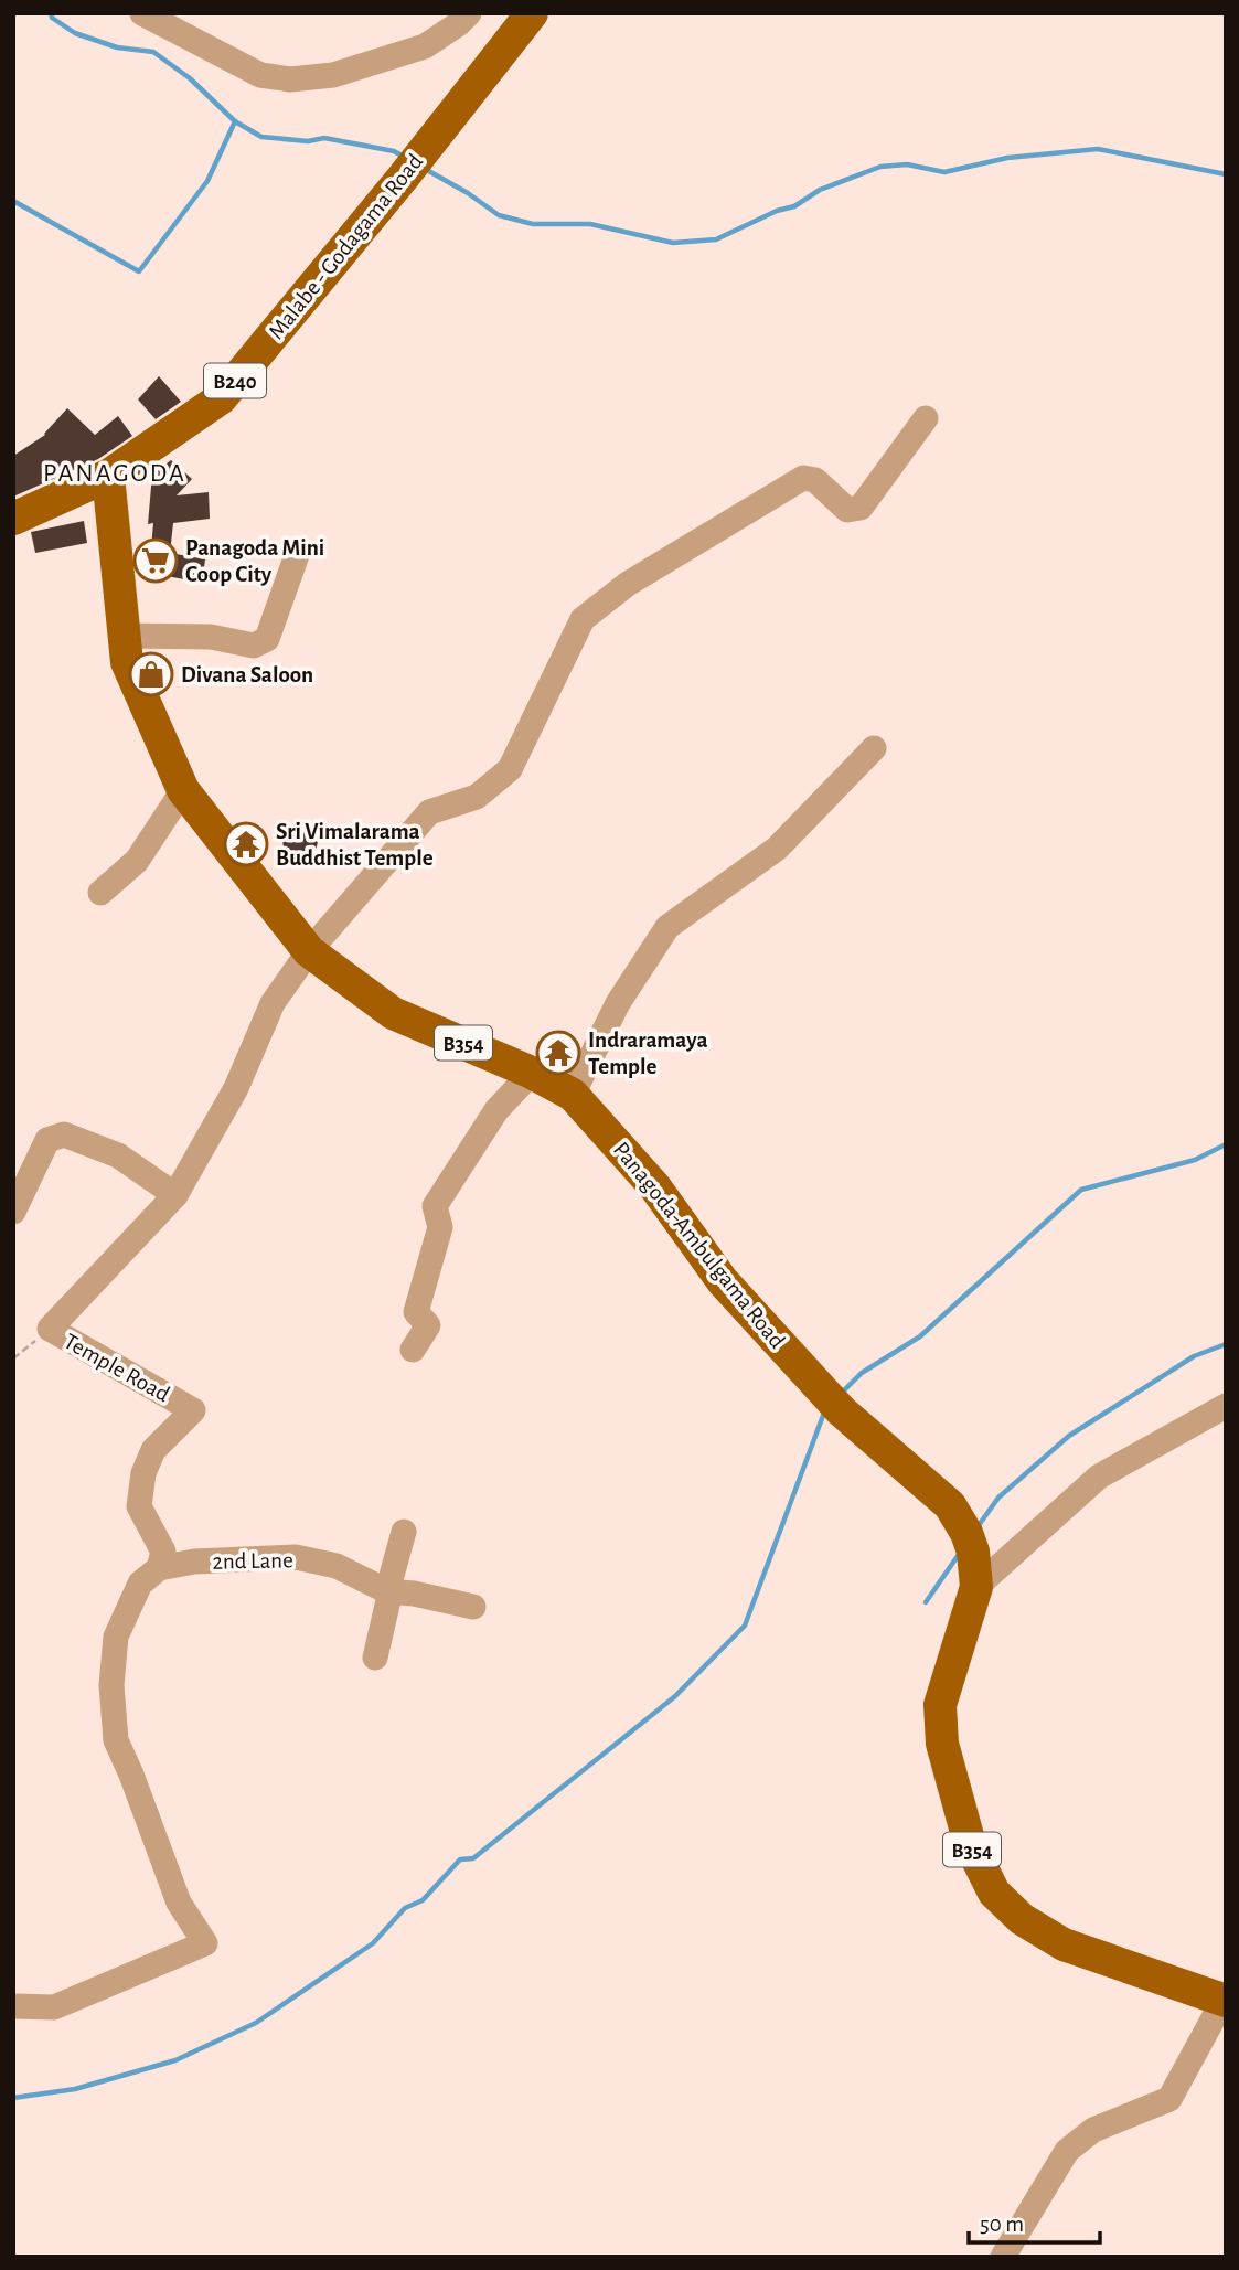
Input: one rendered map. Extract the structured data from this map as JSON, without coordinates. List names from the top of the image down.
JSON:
{
  "streets": {
    "main road": [
      "Malabe - Godagama Road",
      "B240",
      "B354",
      "Panagoda-Ambulgama Road"
    ],
    "street": ["Temple Road", "2nd Lane"]
  },
  "crossings": [
    ["Malabe - Godagama Road", "Panagoda-Ambulgama Road"],
    ["Panagoda-Ambulgama Road", "Temple Road"],
    ["Temple Road", "2nd Lane"]
  ],
  "districts": ["PANAGODA"],
  "places": {
    "supermarket": ["Panagoda Mini Coop City"],
    "shop": ["Divana Saloon"],
    "temple": ["Sri Vimalarama Buddhist Temple", "Indraramaya Temple"]
  },
  "scale_bar": "50 m"
}
